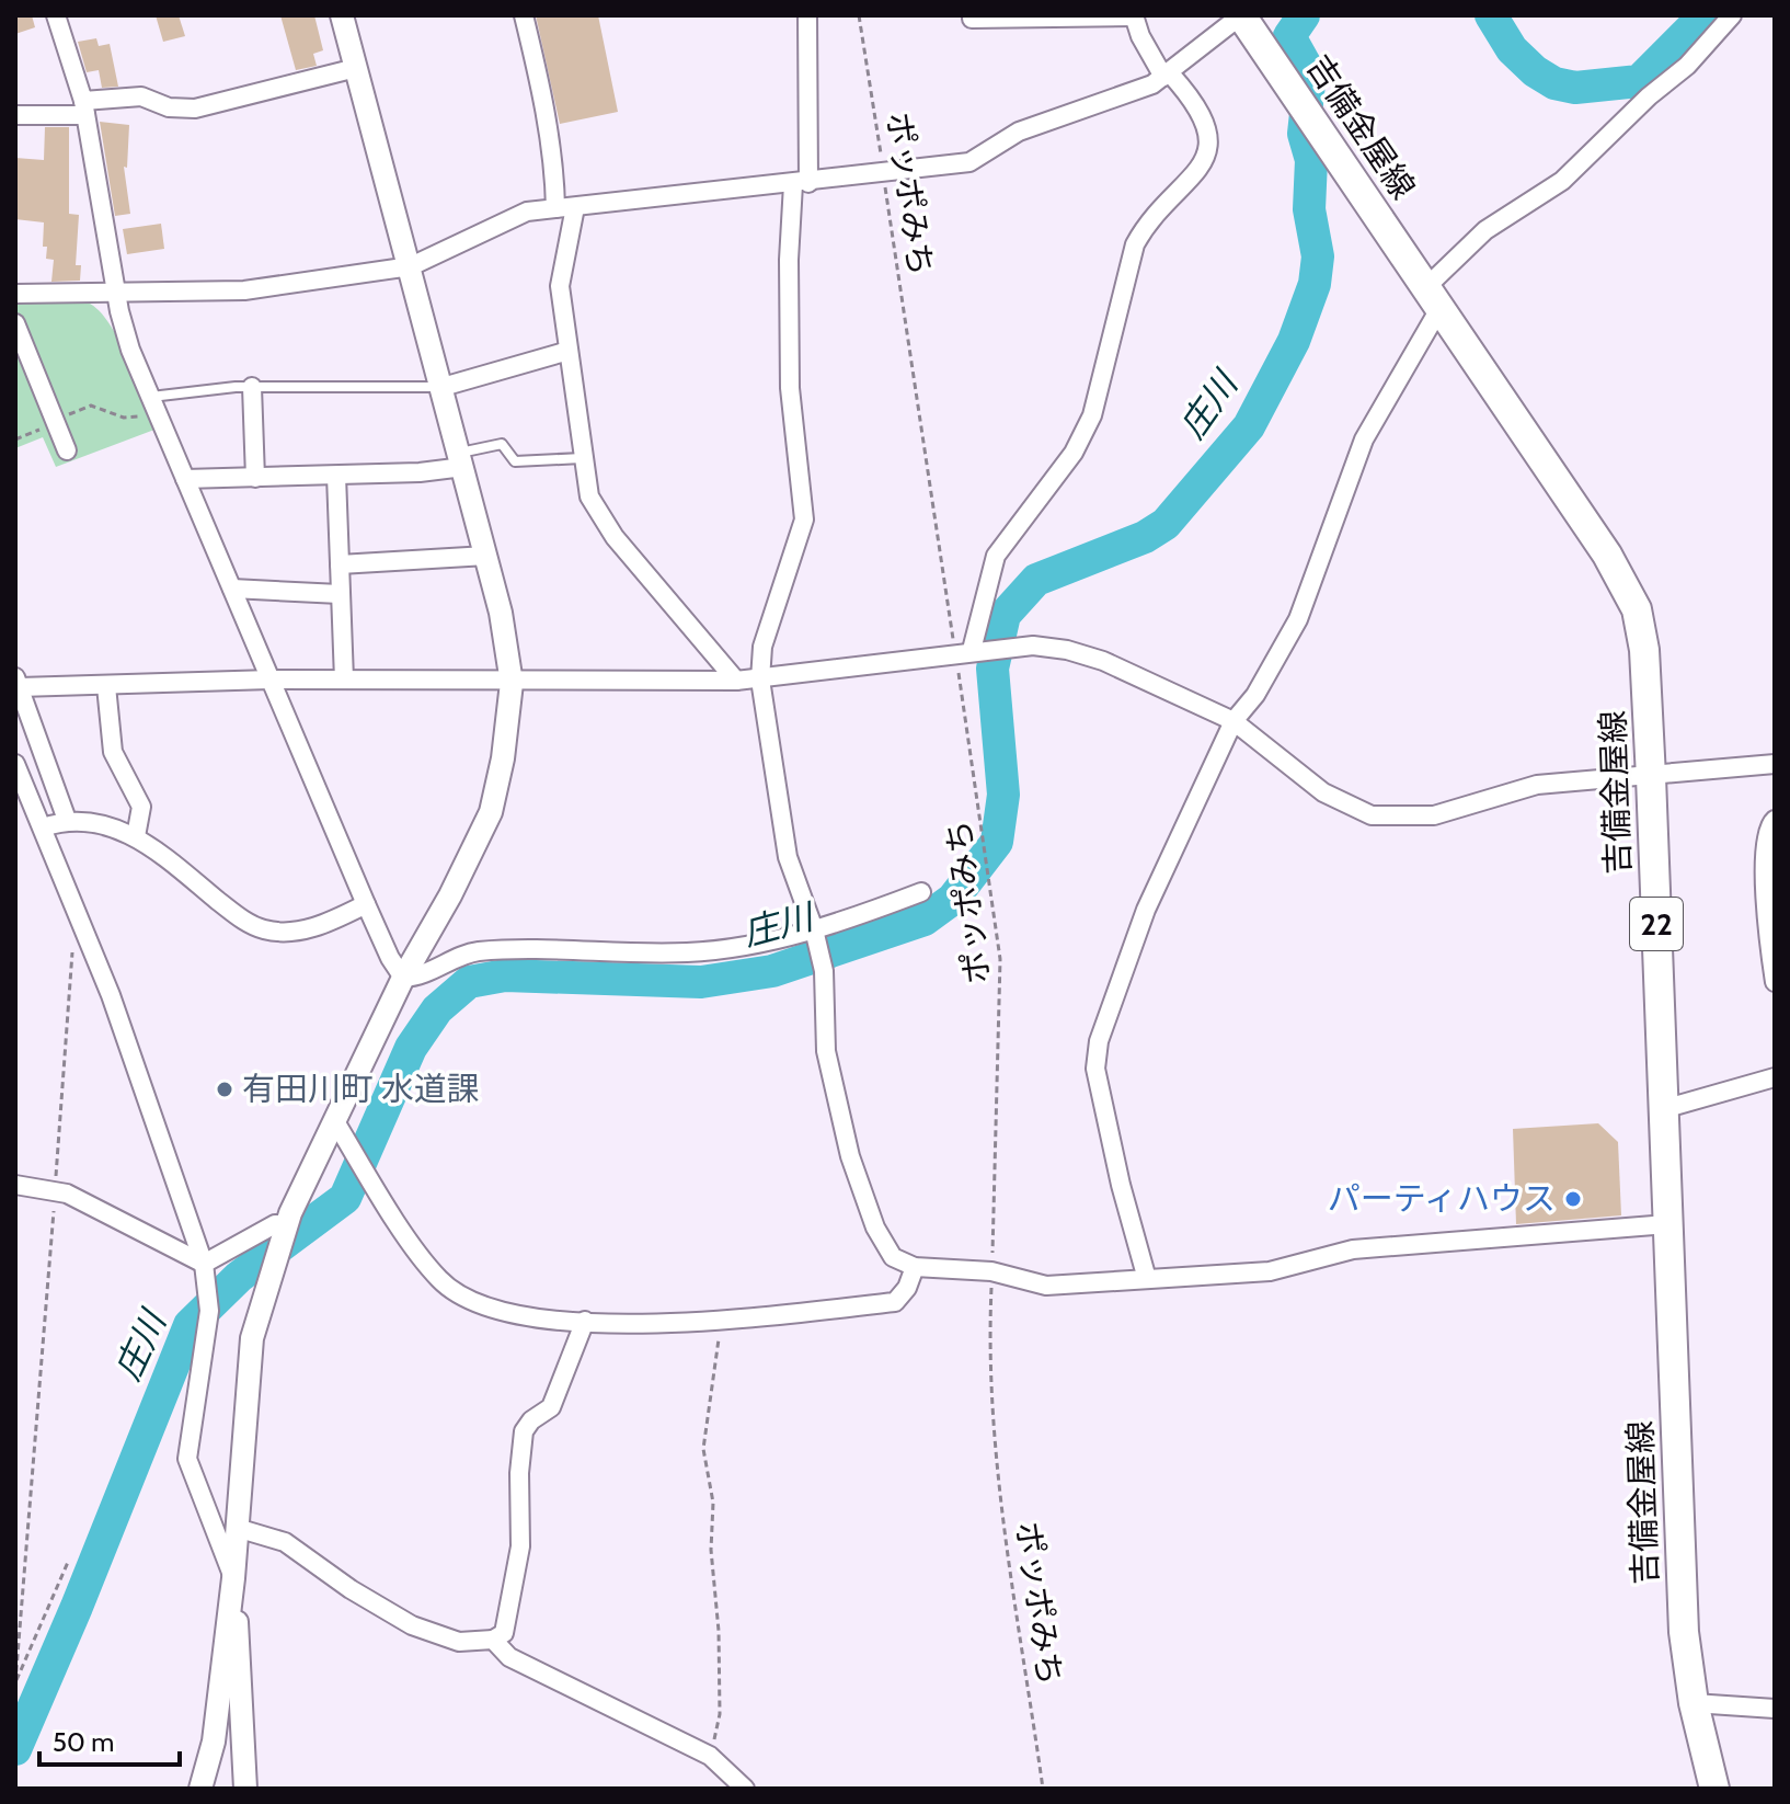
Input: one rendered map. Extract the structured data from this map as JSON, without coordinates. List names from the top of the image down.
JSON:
{
  "streets": {
    "main road": ["吉備金屋線", "22"],
    "path": ["ポッポみち"]
  },
  "water": ["庄川"],
  "places": ["有田川町 水道課", "パーティハウス"],
  "scale_bar": "50 m"
}
